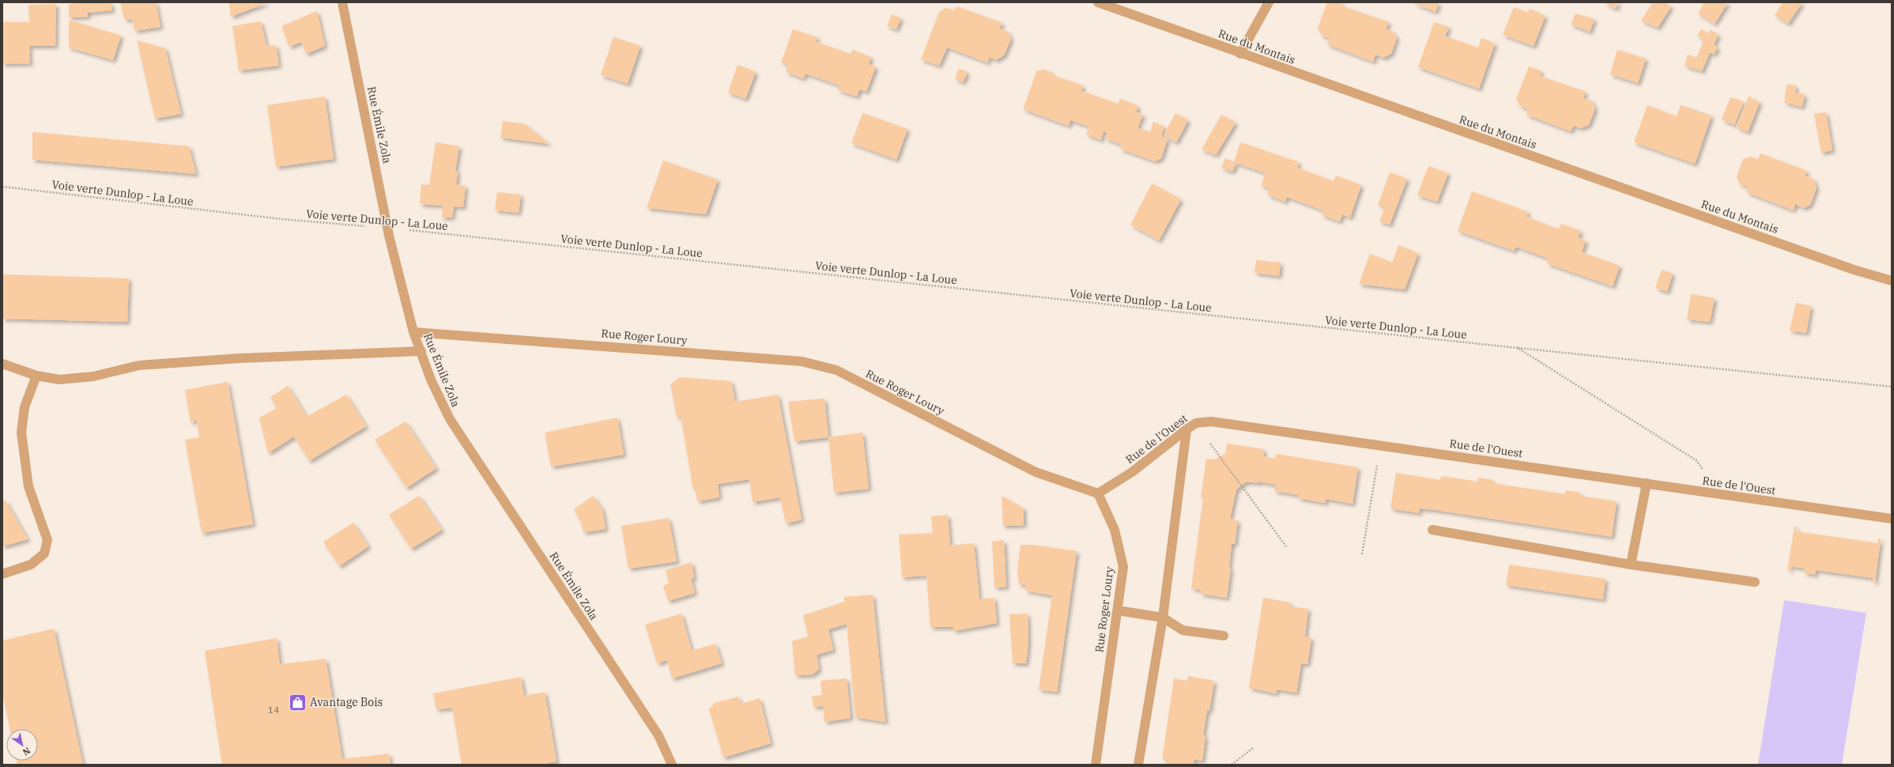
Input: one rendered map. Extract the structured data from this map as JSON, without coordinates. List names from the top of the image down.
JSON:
{
  "streets": {
    "street": [
      "Rue du Montais",
      "Rue Émile Zola",
      "Rue Roger Loury",
      "Rue de l'Ouest"
    ],
    "path": ["Voie verte Dunlop - La Loue"]
  },
  "crossings": [
    ["Rue Émile Zola", "Voie verte Dunlop - La Loue"],
    ["Rue Émile Zola", "Rue Roger Loury"],
    ["Voie verte Dunlop - La Loue", "Rue de l'Ouest"],
    ["Rue Roger Loury", "Rue de l'Ouest"]
  ],
  "places": {
    "shop": ["Avantage Bois"]
  },
  "house_numbers": ["14"],
  "north": "bottom right"
}
